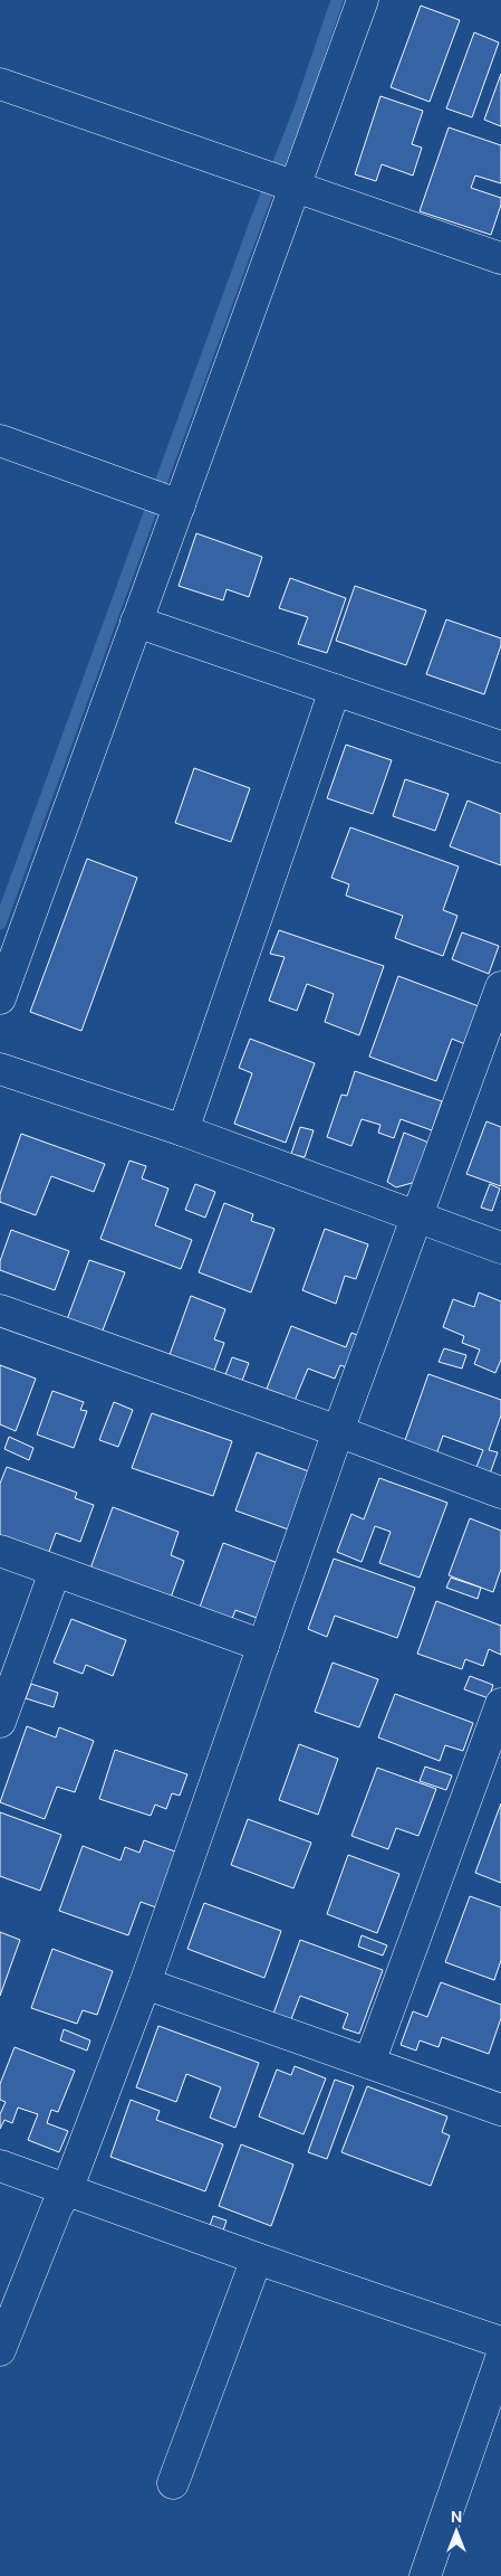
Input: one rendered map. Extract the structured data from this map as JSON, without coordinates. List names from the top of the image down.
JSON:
{
  "north": "top"
}
